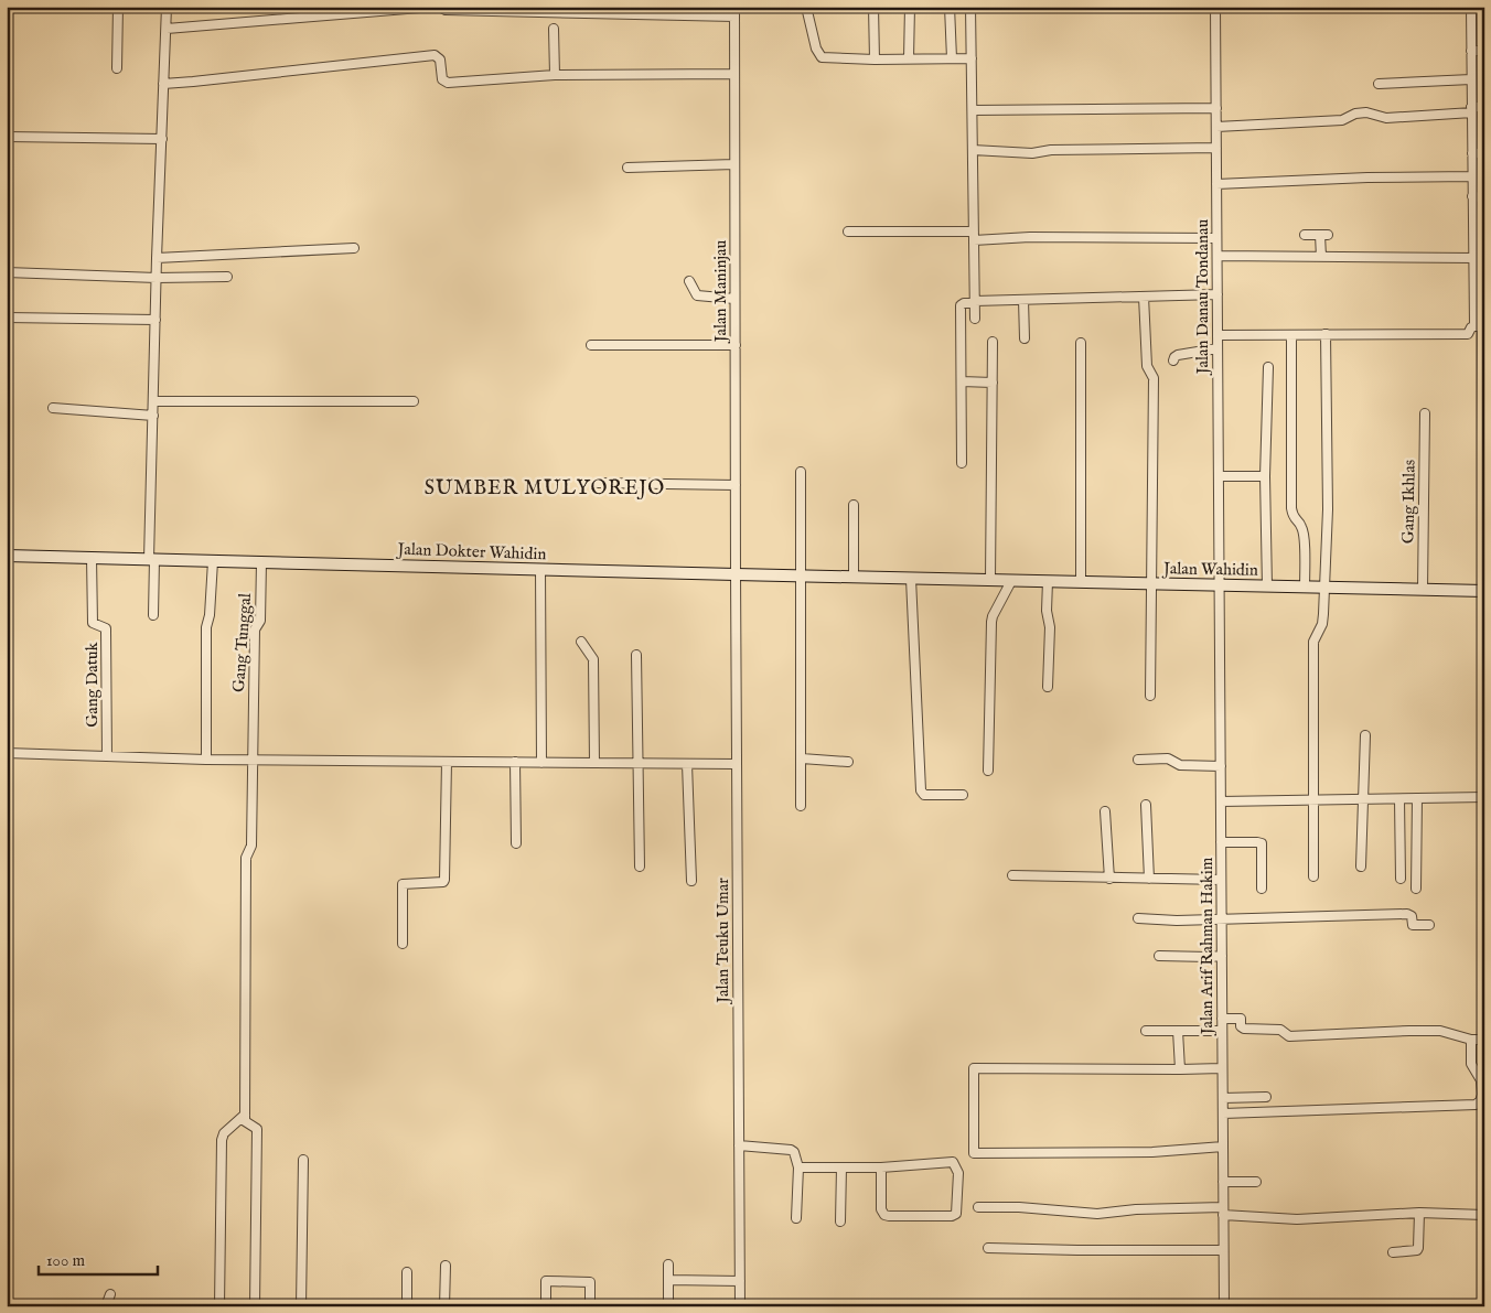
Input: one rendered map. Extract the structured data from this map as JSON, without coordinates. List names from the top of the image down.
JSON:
{
  "streets": {
    "street": [
      "Jalan Maninjau",
      "Jalan Danau Tondanau",
      "Gang Ikhlas",
      "Jalan Dokter Wahidin",
      "Jalan Wahidin",
      "Gang Tunggal",
      "Gang Datuk",
      "Jalan Teuku Umar",
      "Jalan Arif Rahman Hakim"
    ]
  },
  "crossings": [
    ["Jalan Maninjau", "Jalan Dokter Wahidin"],
    ["Jalan Maninjau", "Jalan Teuku Umar"],
    ["Jalan Danau Tondanau", "Jalan Wahidin"],
    ["Jalan Danau Tondanau", "Jalan Arif Rahman Hakim"],
    ["Gang Ikhlas", "Jalan Wahidin"],
    ["Jalan Dokter Wahidin", "Jalan Wahidin"],
    ["Jalan Dokter Wahidin", "Gang Tunggal"],
    ["Jalan Dokter Wahidin", "Gang Datuk"],
    ["Jalan Dokter Wahidin", "Jalan Teuku Umar"],
    ["Jalan Wahidin", "Jalan Arif Rahman Hakim"]
  ],
  "districts": ["SUMBER MULYOREJO"],
  "scale_bar": "100 m"
}
